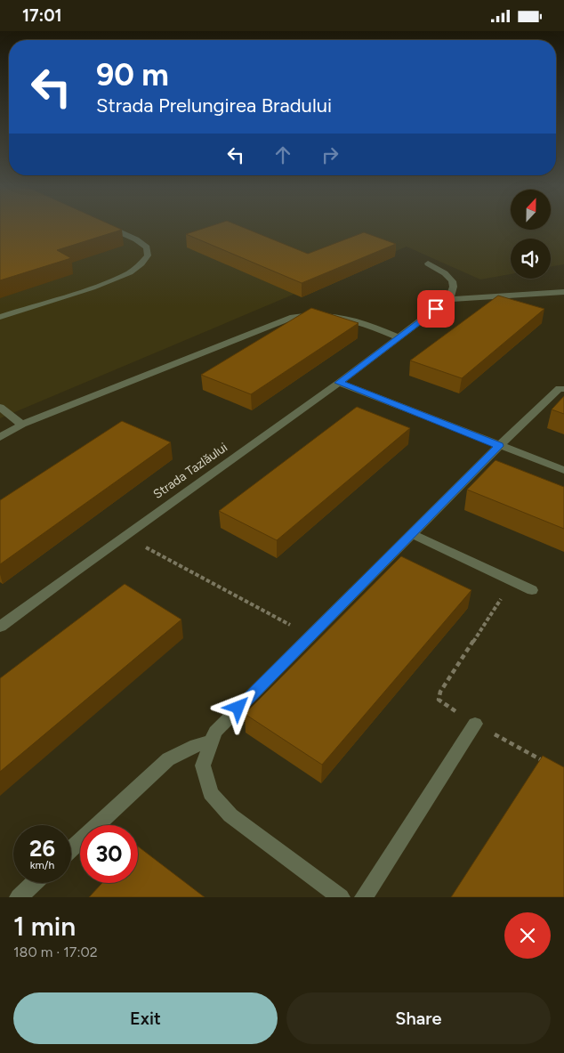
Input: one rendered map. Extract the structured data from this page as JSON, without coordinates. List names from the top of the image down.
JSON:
{
  "streets": {
    "street": ["Strada Tazlăului"]
  },
  "north": "top",
  "page": {
    "status": "17:01",
    "turn": ["90 m", "Strada Prelungirea Bradului"],
    "speed": "26 km/h",
    "limit": "30",
    "heading": ["1 min", "180 m · 17:02"],
    "buttons": ["Exit", "Share"]
  }
}
